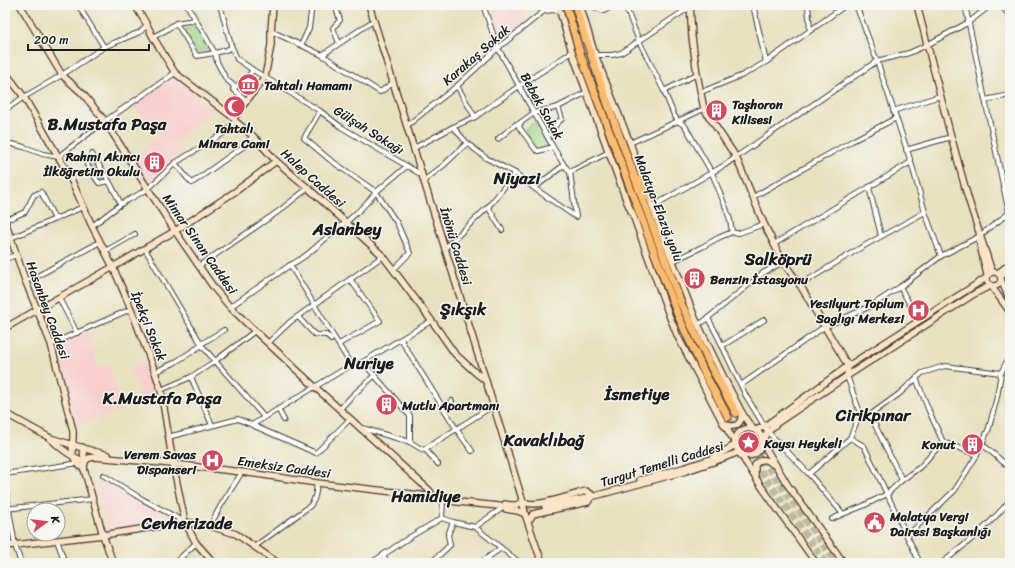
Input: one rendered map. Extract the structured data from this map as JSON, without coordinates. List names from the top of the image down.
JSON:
{
  "streets": {
    "highway": ["Malatya-Elazığ yolu"],
    "main road": [
      "Halep Caddesi",
      "Mimar Sinan Caddesi",
      "İnönü Caddesi",
      "Hasanbey Caddesi",
      "İpekçi Sokak",
      "Turgut Temelli Caddesi",
      "Emeksiz Caddesi"
    ],
    "street": ["Karakaş Sokak", "Bebek Sokak", "Gülşah Sokağı"]
  },
  "crossings": [
    ["Karakaş Sokak", "Bebek Sokak"],
    ["Karakaş Sokak", "İnönü Caddesi"],
    ["Gülşah Sokağı", "İnönü Caddesi"],
    ["Halep Caddesi", "İnönü Caddesi"],
    ["Mimar Sinan Caddesi", "Emeksiz Caddesi"],
    ["İnönü Caddesi", "Turgut Temelli Caddesi"],
    ["İnönü Caddesi", "Emeksiz Caddesi"],
    ["İpekçi Sokak", "Emeksiz Caddesi"],
    ["Turgut Temelli Caddesi", "Emeksiz Caddesi"]
  ],
  "districts": [
    "B.Mustafa Paşa",
    "Niyazi",
    "Aslanbey",
    "Salköprü",
    "Şıkşık",
    "Nuriye",
    "İsmetiye",
    "K.Mustafa Paşa",
    "Cirikpınar",
    "Kavaklıbağ",
    "Hamidiye",
    "Cevherizade"
  ],
  "places": {
    "museum": ["Tahtalı Hamamı"],
    "mosque": ["Tahtalı Minare Cami"],
    "building": [
      "Taşhoron Kilisesi",
      "Rahmi Akıncı İlköğretim Okulu",
      "Benzin İstasyonu",
      "Mutlu Apartmanı",
      "Konut"
    ],
    "hospital": ["Yesilyurt Toplum Saglıgı Merkezi", "Verem Savas Dispanseri"],
    "place": ["Kaysı Heykeli"],
    "public building": ["Malatya Vergi Dairesi Başkanlığı"]
  },
  "scale_bar": "200 m",
  "north": "right"
}
